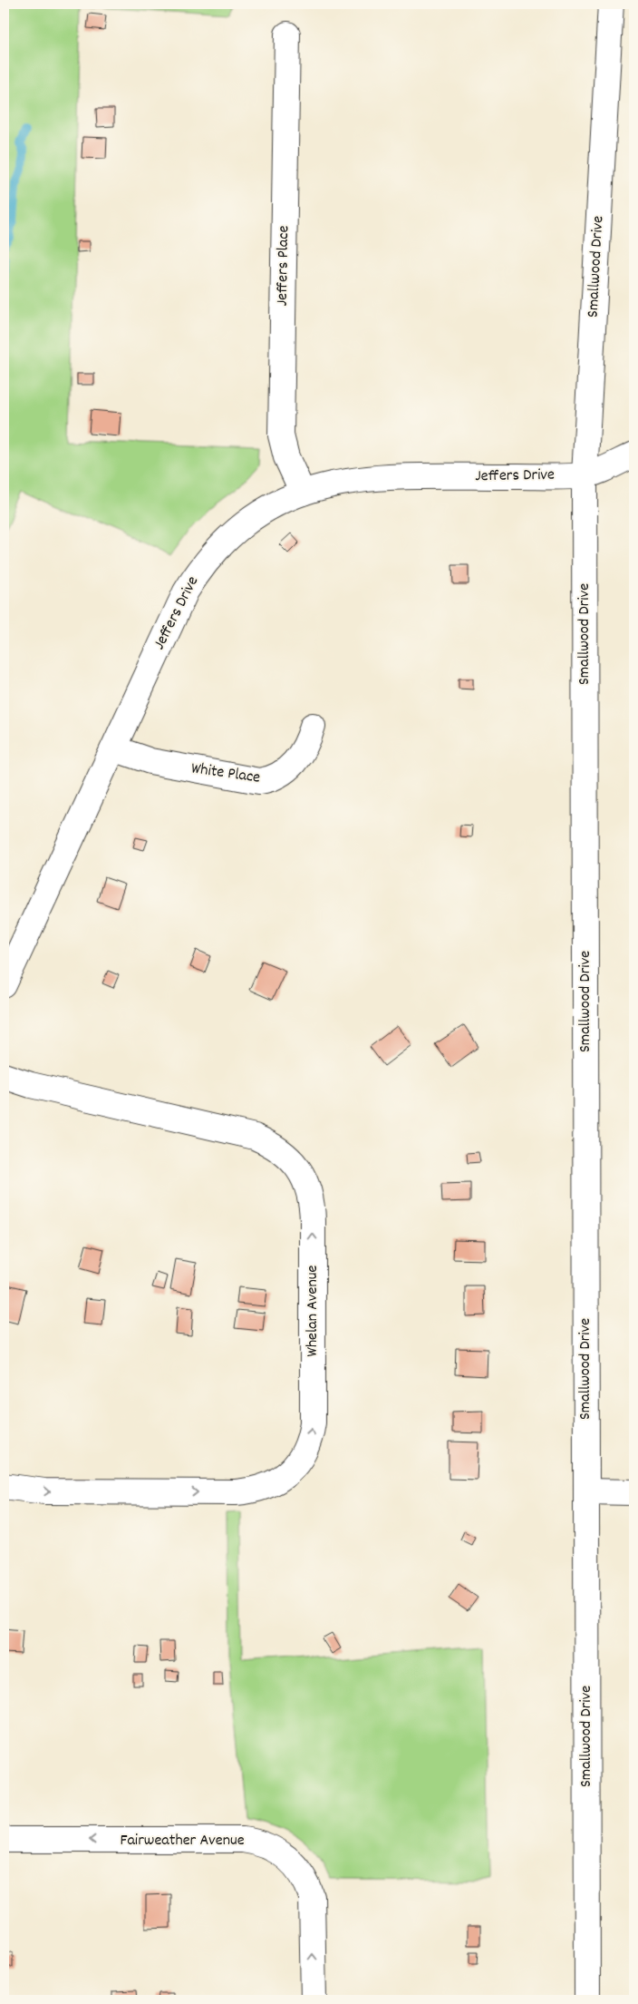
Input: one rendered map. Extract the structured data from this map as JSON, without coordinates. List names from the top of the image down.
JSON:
{
  "streets": {
    "street": [
      "Jeffers Place",
      "Smallwood Drive",
      "Jeffers Drive",
      "White Place",
      "Whelan Avenue",
      "Fairweather Avenue"
    ]
  },
  "crossings": [
    ["Jeffers Place", "Jeffers Drive"],
    ["Smallwood Drive", "Jeffers Drive"],
    ["Jeffers Drive", "White Place"]
  ]
}
